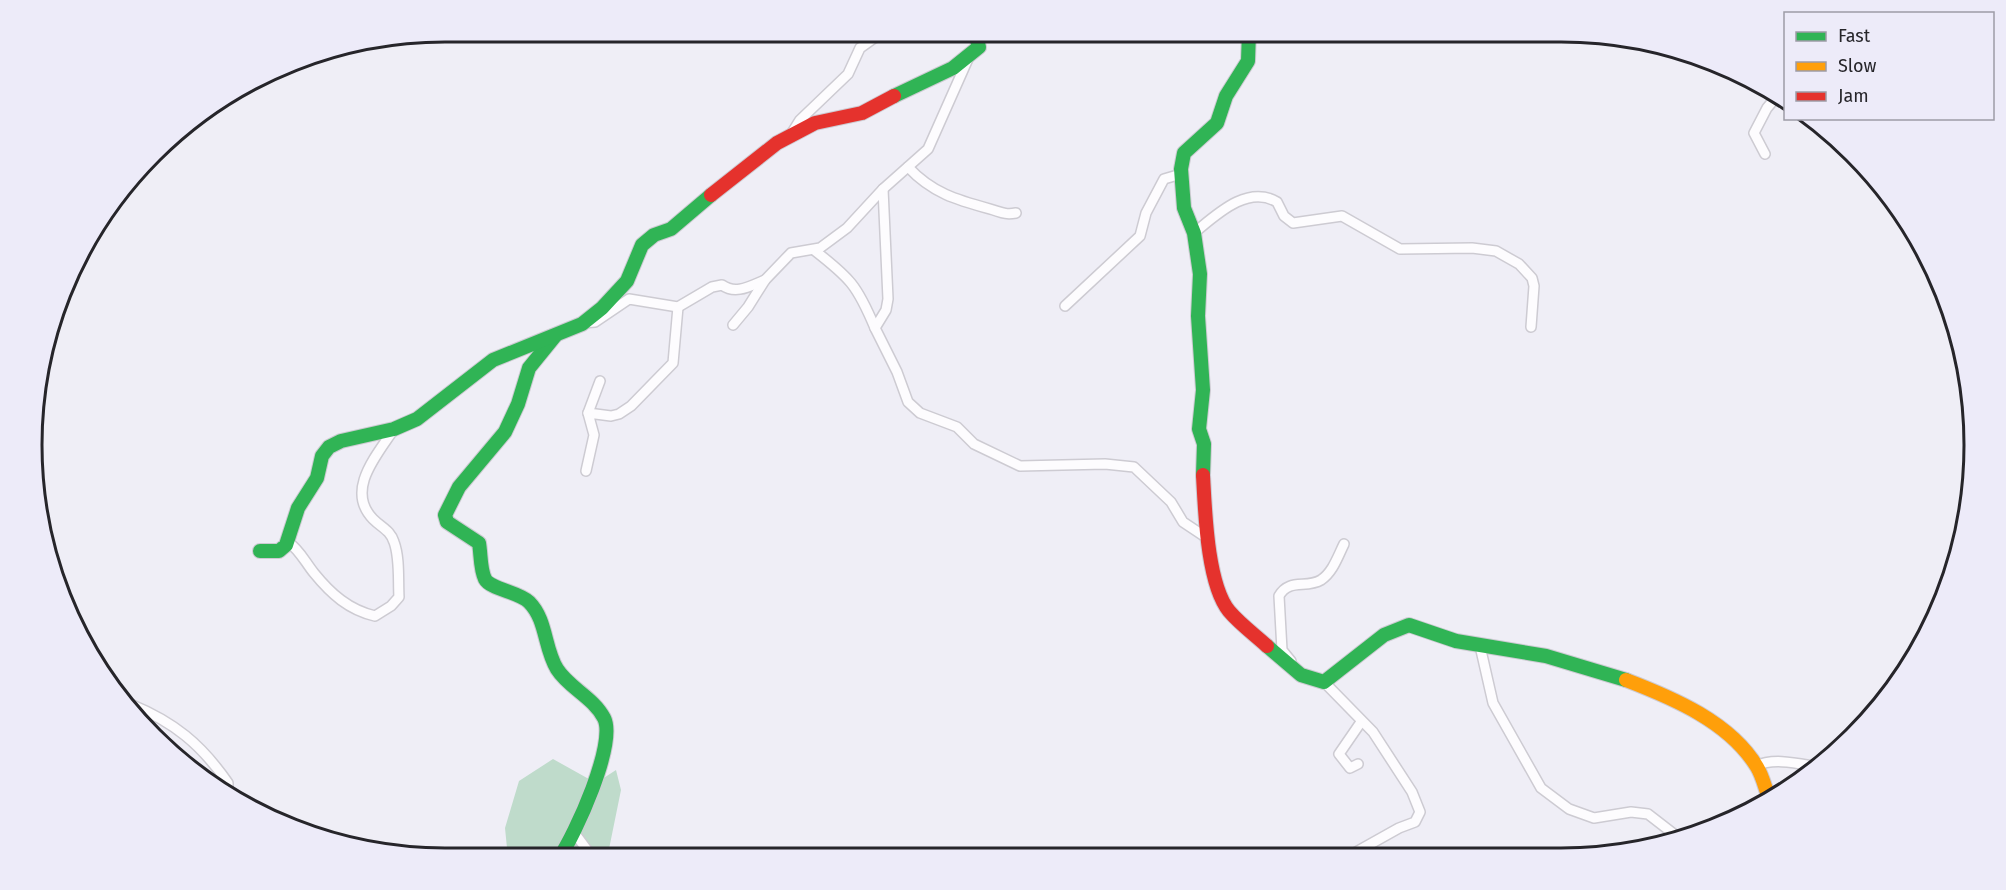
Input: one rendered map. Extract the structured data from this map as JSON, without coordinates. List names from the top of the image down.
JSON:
{
  "legend": ["Fast", "Slow", "Jam"]
}
